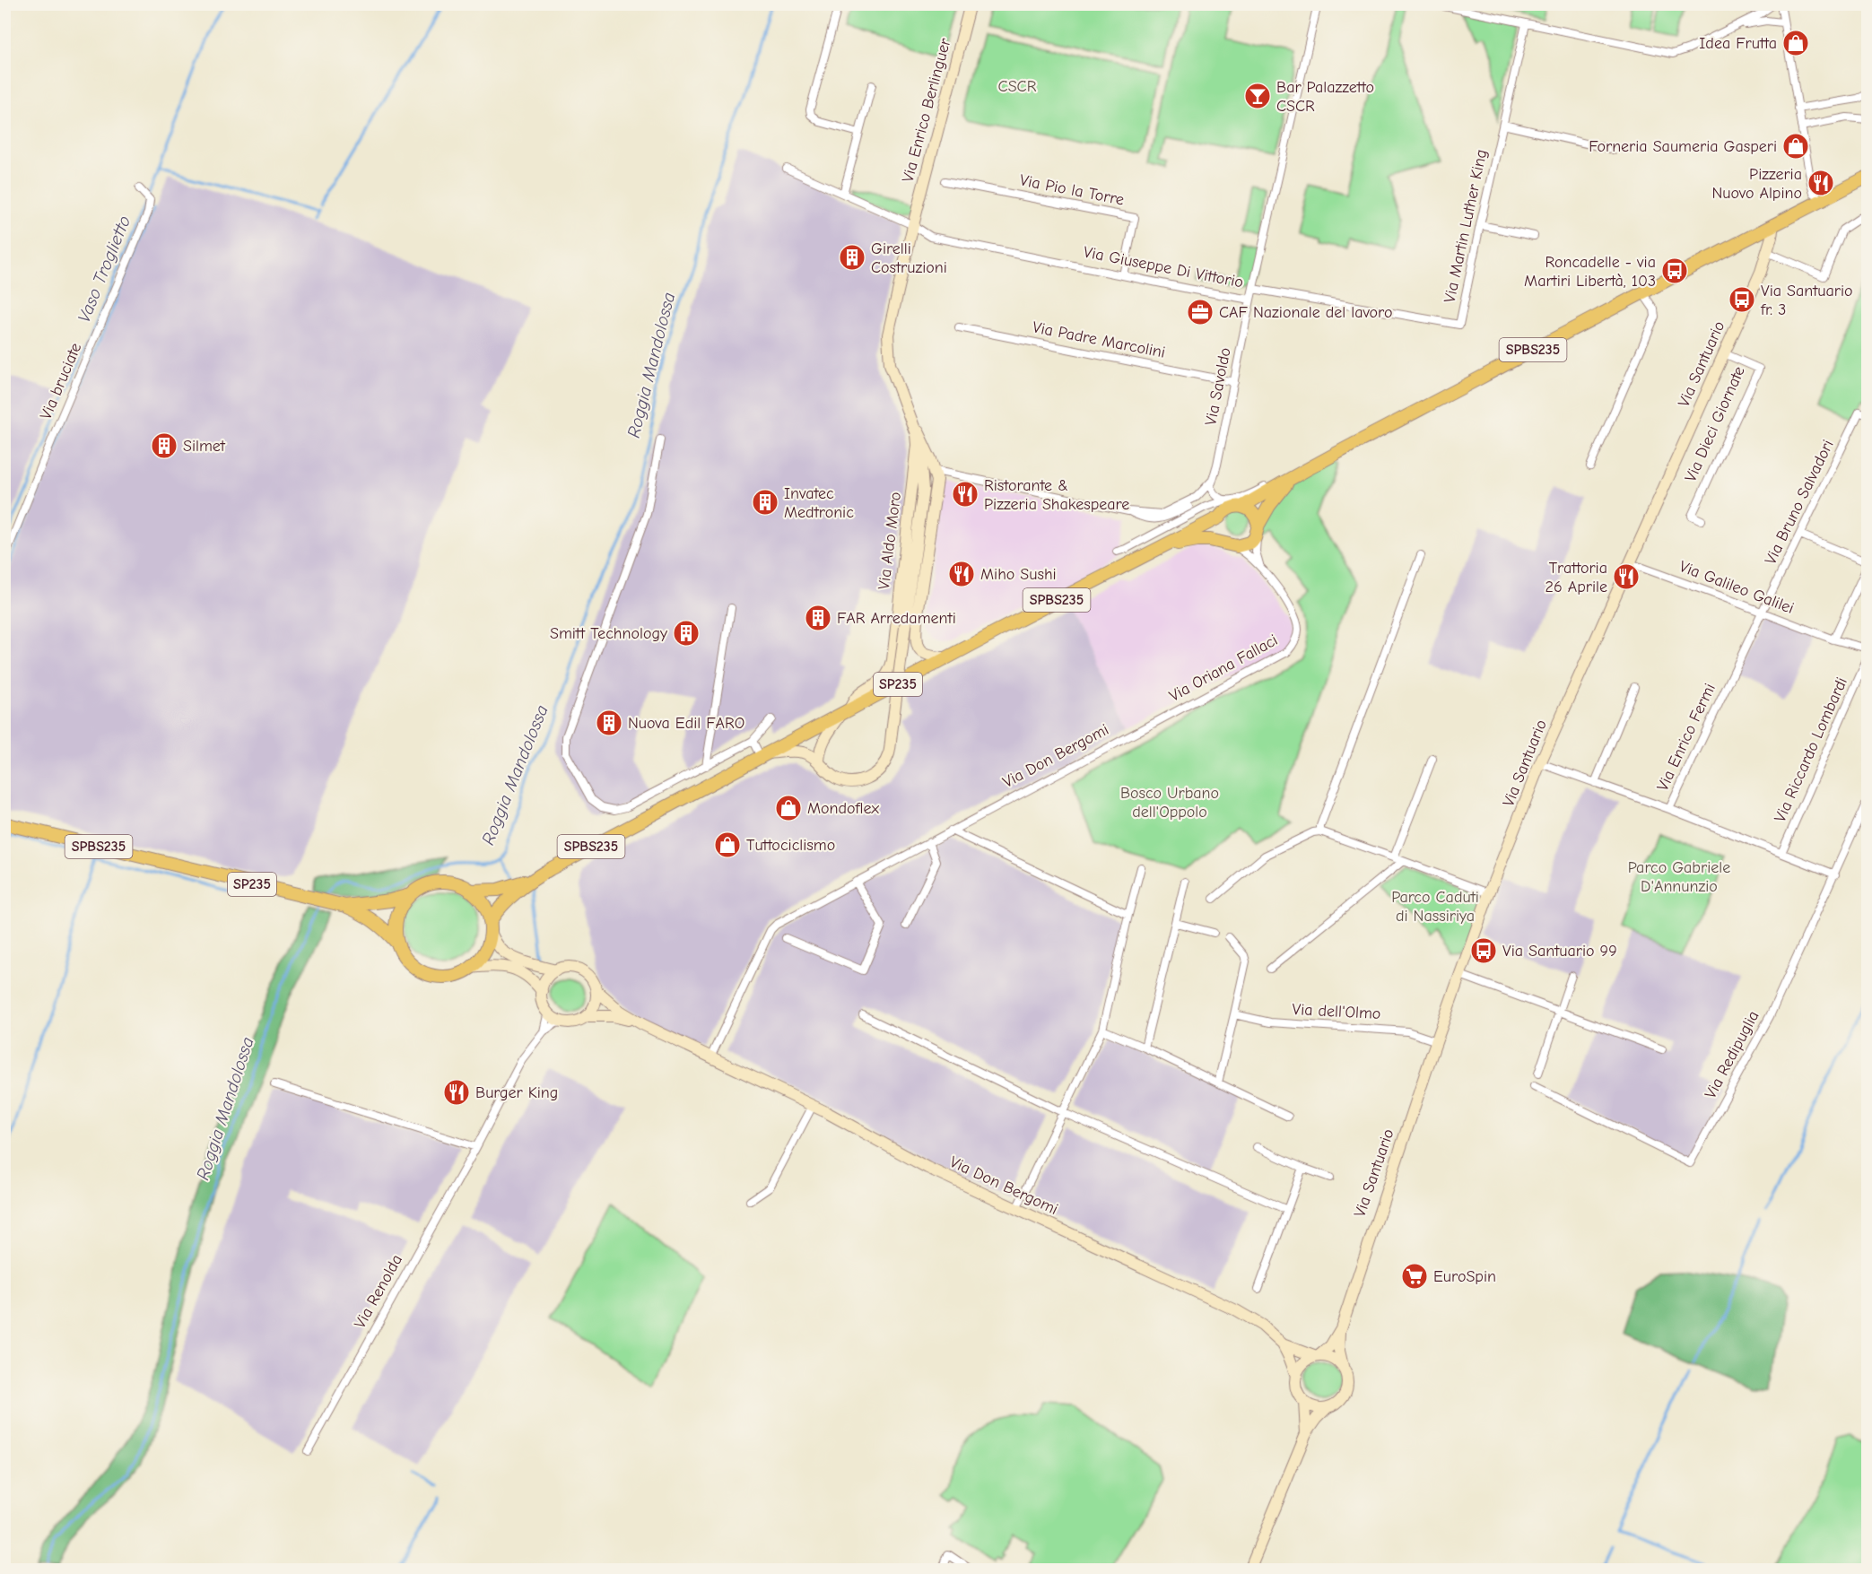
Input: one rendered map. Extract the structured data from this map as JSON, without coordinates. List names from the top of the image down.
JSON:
{
  "streets": {
    "main road": ["SPBS235", "SP235"],
    "street": [
      "Via Enrico Berlinguer",
      "Via Pio la Torre",
      "Via Martin Luther King",
      "Via Giuseppe Di Vittorio",
      "Via Padre Marcolini",
      "Via Santuario",
      "Via bruciate",
      "Via Savoldo",
      "Via Dieci Giornate",
      "Via Bruno Salvadori",
      "Via Aldo Moro",
      "Via Galileo Galilei",
      "Via Oriana Fallaci",
      "Via Enrico Fermi",
      "Via Riccardo Lombardi",
      "Via Don Bergomi",
      "Via dell'Olmo",
      "Via Redipuglia",
      "Via Renolda"
    ]
  },
  "crossings": [
    ["Via Enrico Berlinguer", "Via Giuseppe Di Vittorio"],
    ["Via Enrico Berlinguer", "Via Aldo Moro"],
    ["Via Pio la Torre", "Via Giuseppe Di Vittorio"],
    ["Via Martin Luther King", "Via Giuseppe Di Vittorio"],
    ["Via Giuseppe Di Vittorio", "Via Savoldo"],
    ["Via Giuseppe Di Vittorio", "Via Aldo Moro"],
    ["Via Padre Marcolini", "Via Savoldo"],
    ["SPBS235", "Via Santuario"],
    ["SPBS235", "Via Aldo Moro"],
    ["SPBS235", "Via Oriana Fallaci"],
    ["SPBS235", "SP235"],
    ["Via Santuario", "Via Dieci Giornate"],
    ["Via Santuario", "Via Galileo Galilei"],
    ["Via Santuario", "Via Enrico Fermi"],
    ["Via Santuario", "Via Don Bergomi"],
    ["Via Santuario", "Via dell'Olmo"],
    ["Via Bruno Salvadori", "Via Galileo Galilei"],
    ["Via Bruno Salvadori", "Via Enrico Fermi"],
    ["Via Aldo Moro", "SP235"],
    ["Via Galileo Galilei", "Via Enrico Fermi"],
    ["Via Oriana Fallaci", "Via Don Bergomi"],
    ["Via Don Bergomi", "Via Renolda"]
  ],
  "water": ["Vaso Troglietto", "Roggia Mandolossa"],
  "parks": [
    "CSCR",
    "Bosco Urbano dell'Oppolo",
    "Parco Gabriele D'Annunzio",
    "Parco Caduti di Nassiriya"
  ],
  "places": {
    "shop": [
      "Idea Frutta",
      "Forneria Saumeria Gasperi",
      "Mondoflex",
      "Tuttociclismo"
    ],
    "bar": ["Bar Palazzetto CSCR"],
    "restaurant": [
      "Pizzeria Nuovo Alpino",
      "Ristorante & Pizzeria Shakespeare",
      "Miho Sushi",
      "Trattoria 26 Aprile",
      "Burger King"
    ],
    "building": [
      "Girelli Costruzioni",
      "Silmet",
      "Invatec Medtronic",
      "FAR Arredamenti",
      "Smitt Technology",
      "Nuova Edil FARO"
    ],
    "bus stop": ["Roncadelle - via Martiri Libertà, 103", "Via Santuario fr. 3", "Via Santuario 99"],
    "office": ["CAF Nazionale del lavoro"],
    "supermarket": ["EuroSpin"]
  }
}
